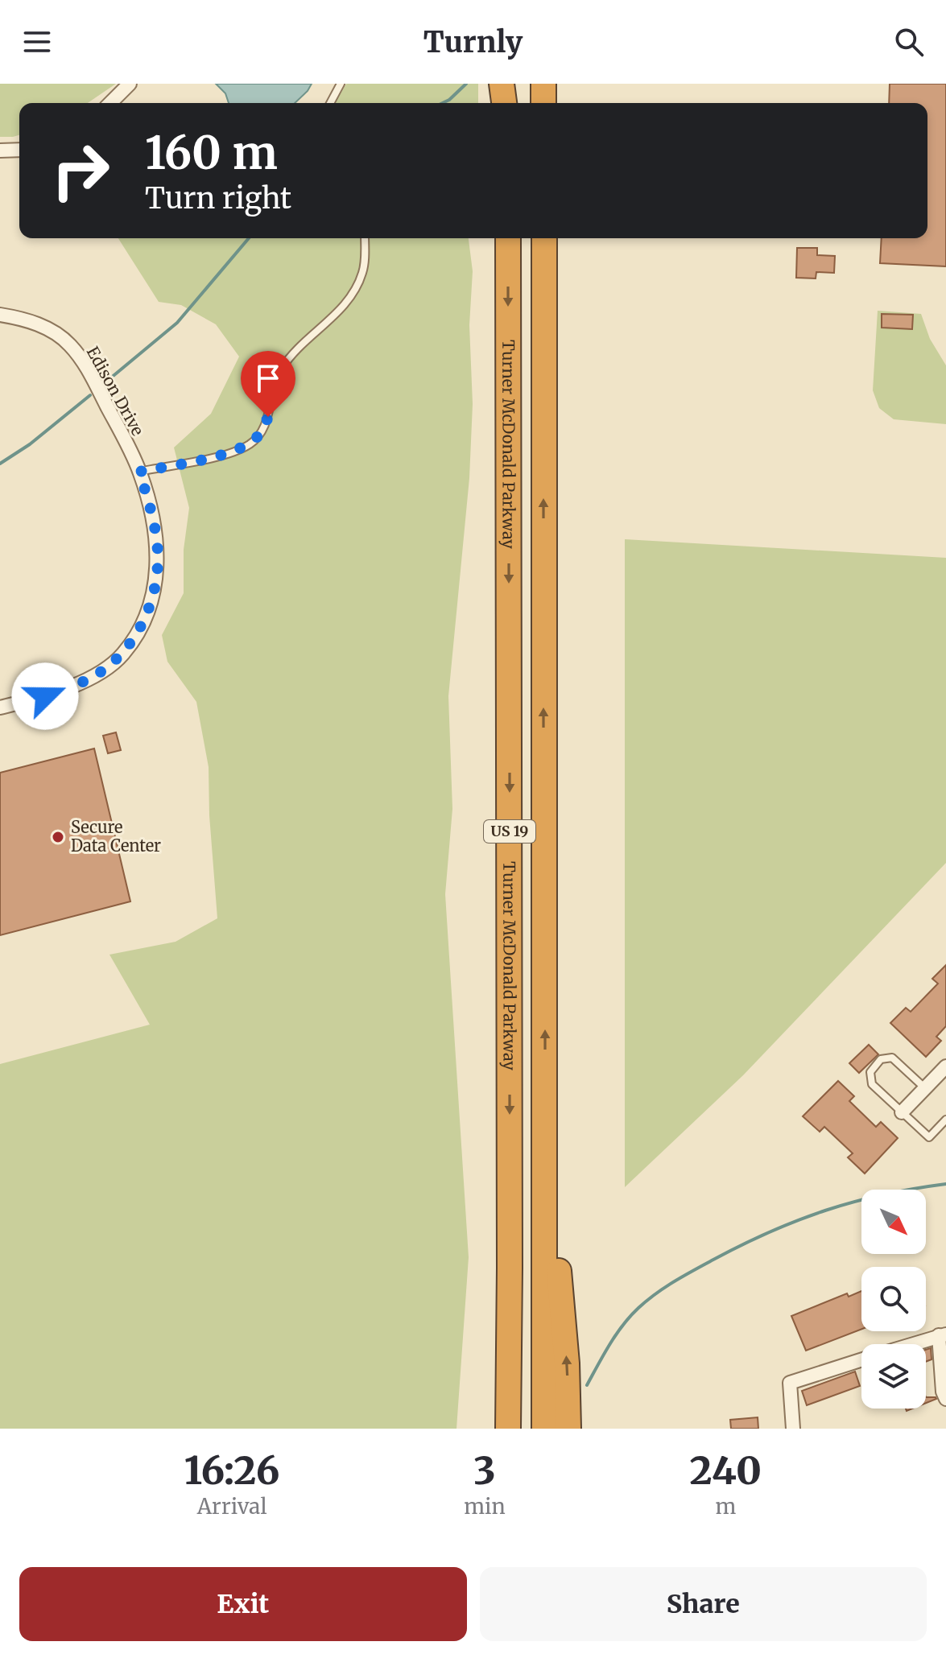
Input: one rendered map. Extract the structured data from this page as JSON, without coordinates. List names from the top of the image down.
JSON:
{
  "streets": {
    "highway": ["Turner McDonald Parkway", "US 19"],
    "street": ["Edison Drive"]
  },
  "places": ["Secure Data Center"],
  "north": "bottom right",
  "page": {
    "header": "Turnly",
    "turn": ["160 m", "Turn right"],
    "eta": [
      "16:26",
      "Arrival",
      "3",
      "min",
      "240",
      "m"
    ],
    "buttons": ["Exit", "Share"]
  }
}
